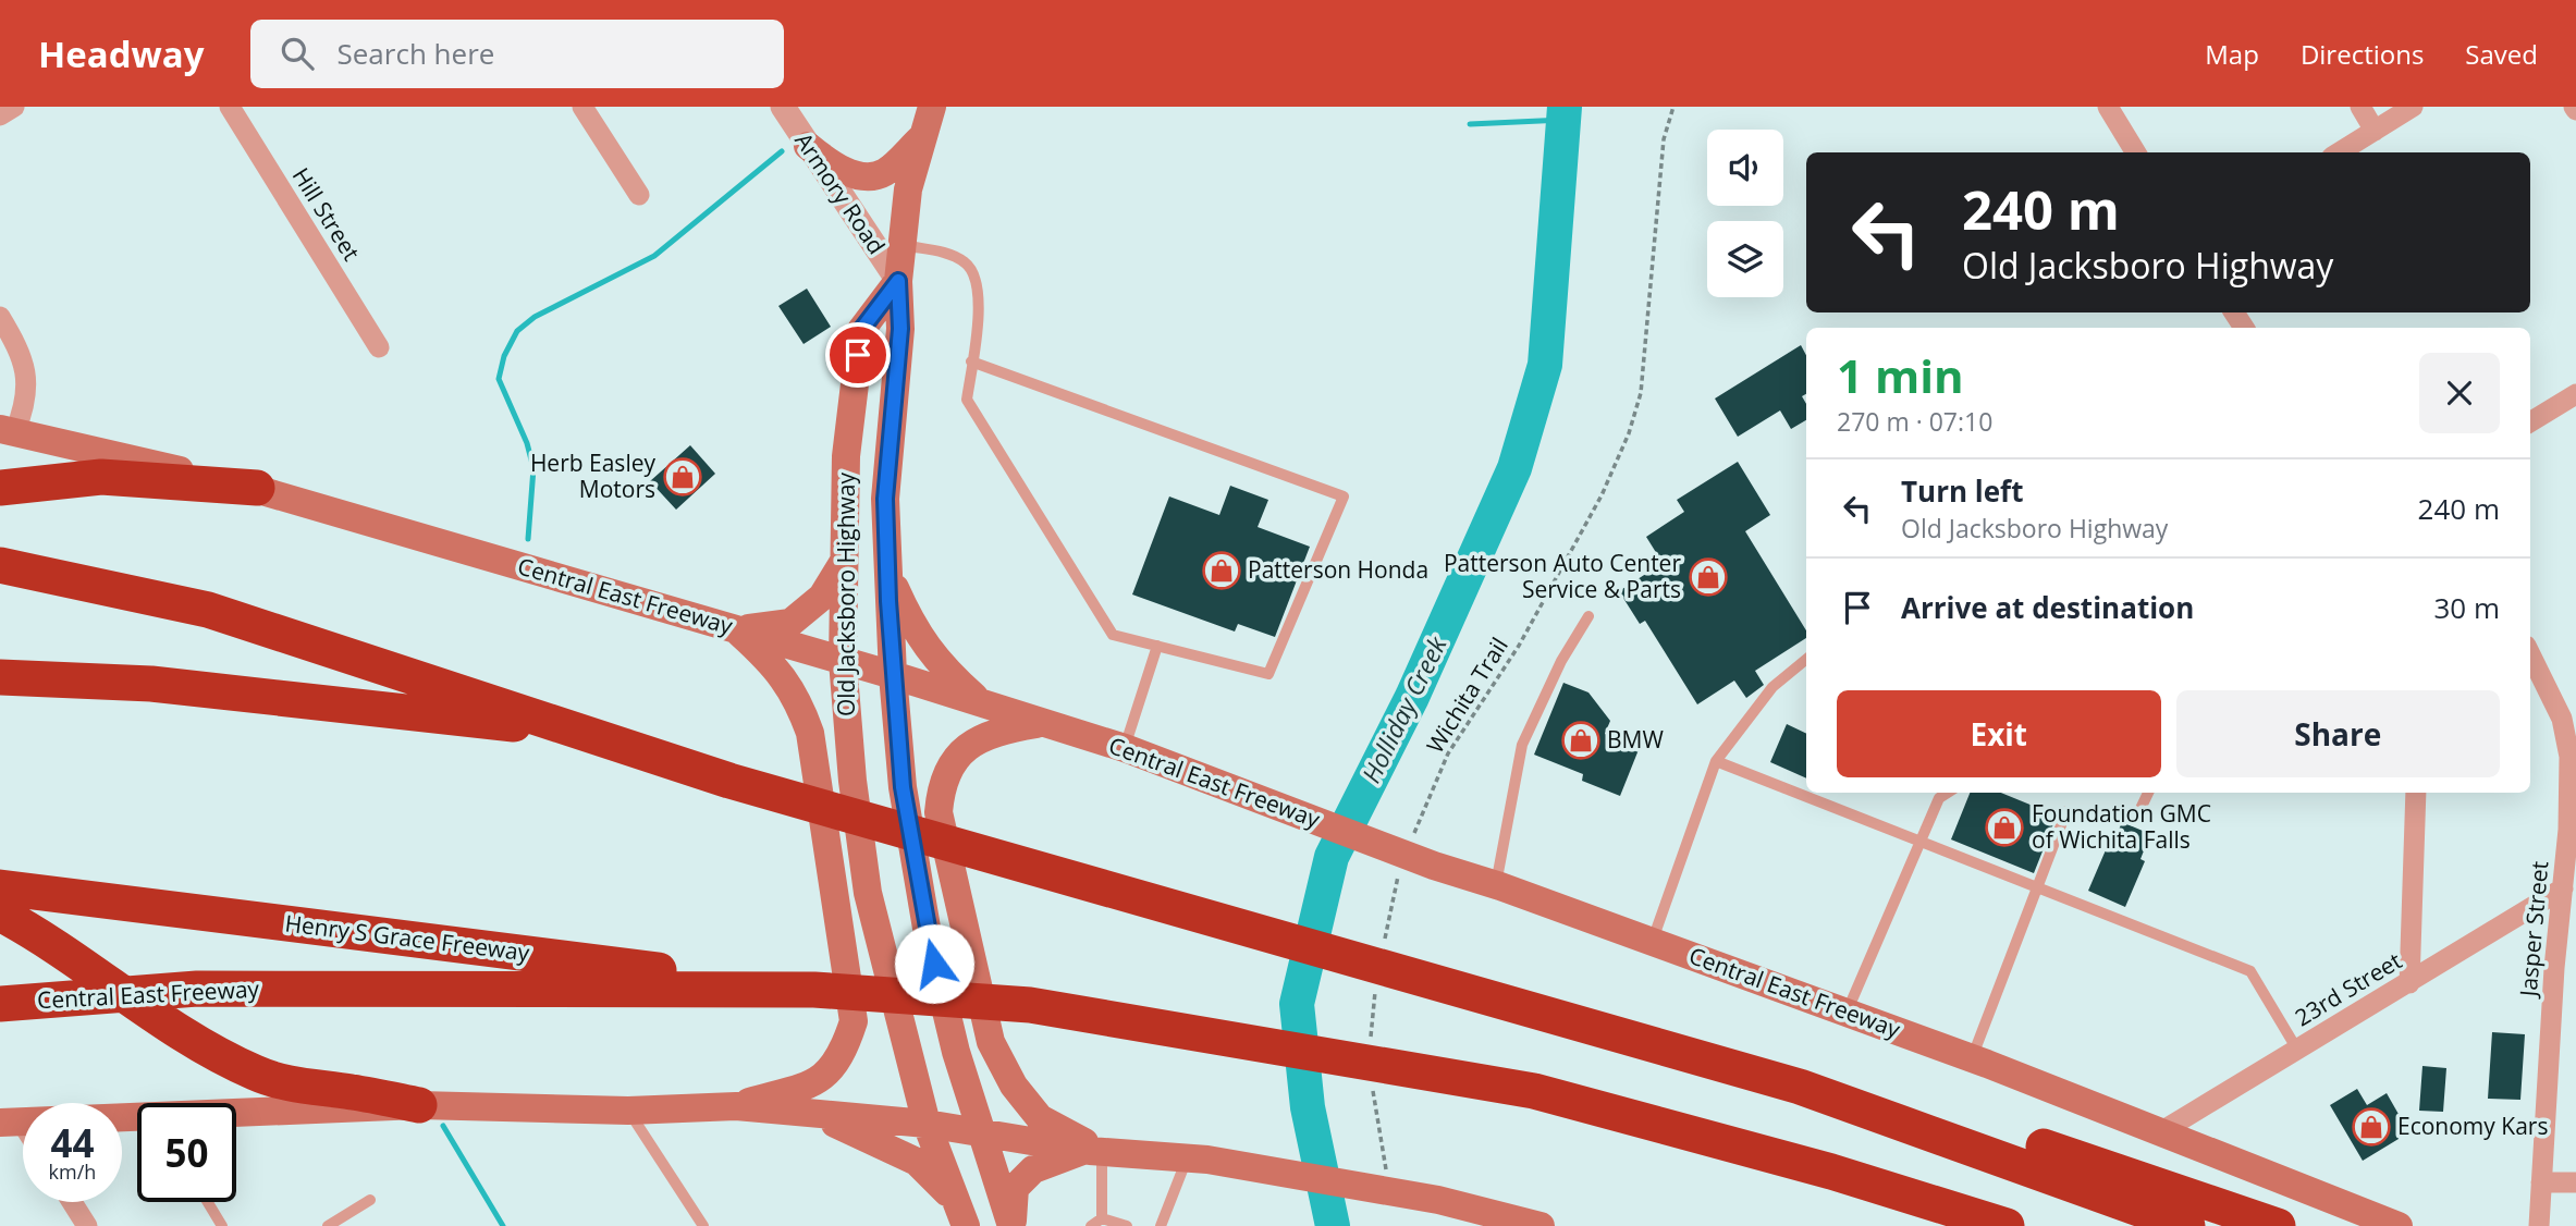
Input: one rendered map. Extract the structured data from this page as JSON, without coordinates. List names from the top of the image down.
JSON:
{
  "streets": {
    "highway": ["Central East Freeway", "Henry S Grace Freeway"],
    "main road": ["Old Jacksboro Highway"],
    "street": [
      "Armory Road",
      "Hill Street",
      "Jasper Street",
      "23rd Street"
    ],
    "path": ["Wichita Trail"]
  },
  "crossings": [
    ["Armory Road", "Old Jacksboro Highway"],
    ["Old Jacksboro Highway", "Central East Freeway"],
    ["Central East Freeway", "Henry S Grace Freeway"],
    ["Central East Freeway", "23rd Street"],
    ["Jasper Street", "23rd Street"]
  ],
  "water": ["Holliday Creek"],
  "places": {
    "shop": [
      "Herb Easley Motors",
      "Patterson Honda",
      "Patterson Auto Center Service & Parts",
      "BMW",
      "Foundation GMC of Wichita Falls",
      "Economy Kars"
    ]
  },
  "page": {
    "header": "Headway",
    "search": "Search here",
    "nav": ["Map", "Directions", "Saved"],
    "turn": ["240 m", "Old Jacksboro Highway"],
    "heading": ["1 min", "270 m · 07:10"],
    "list": [
      {
        "name": "Turn left",
        "note": "Old Jacksboro Highway",
        "value": "240 m"
      },
      {
        "name": "Arrive at destination",
        "value": "30 m"
      }
    ],
    "buttons": ["Exit", "Share"],
    "speed": "44 km/h",
    "limit": "50"
  }
}
